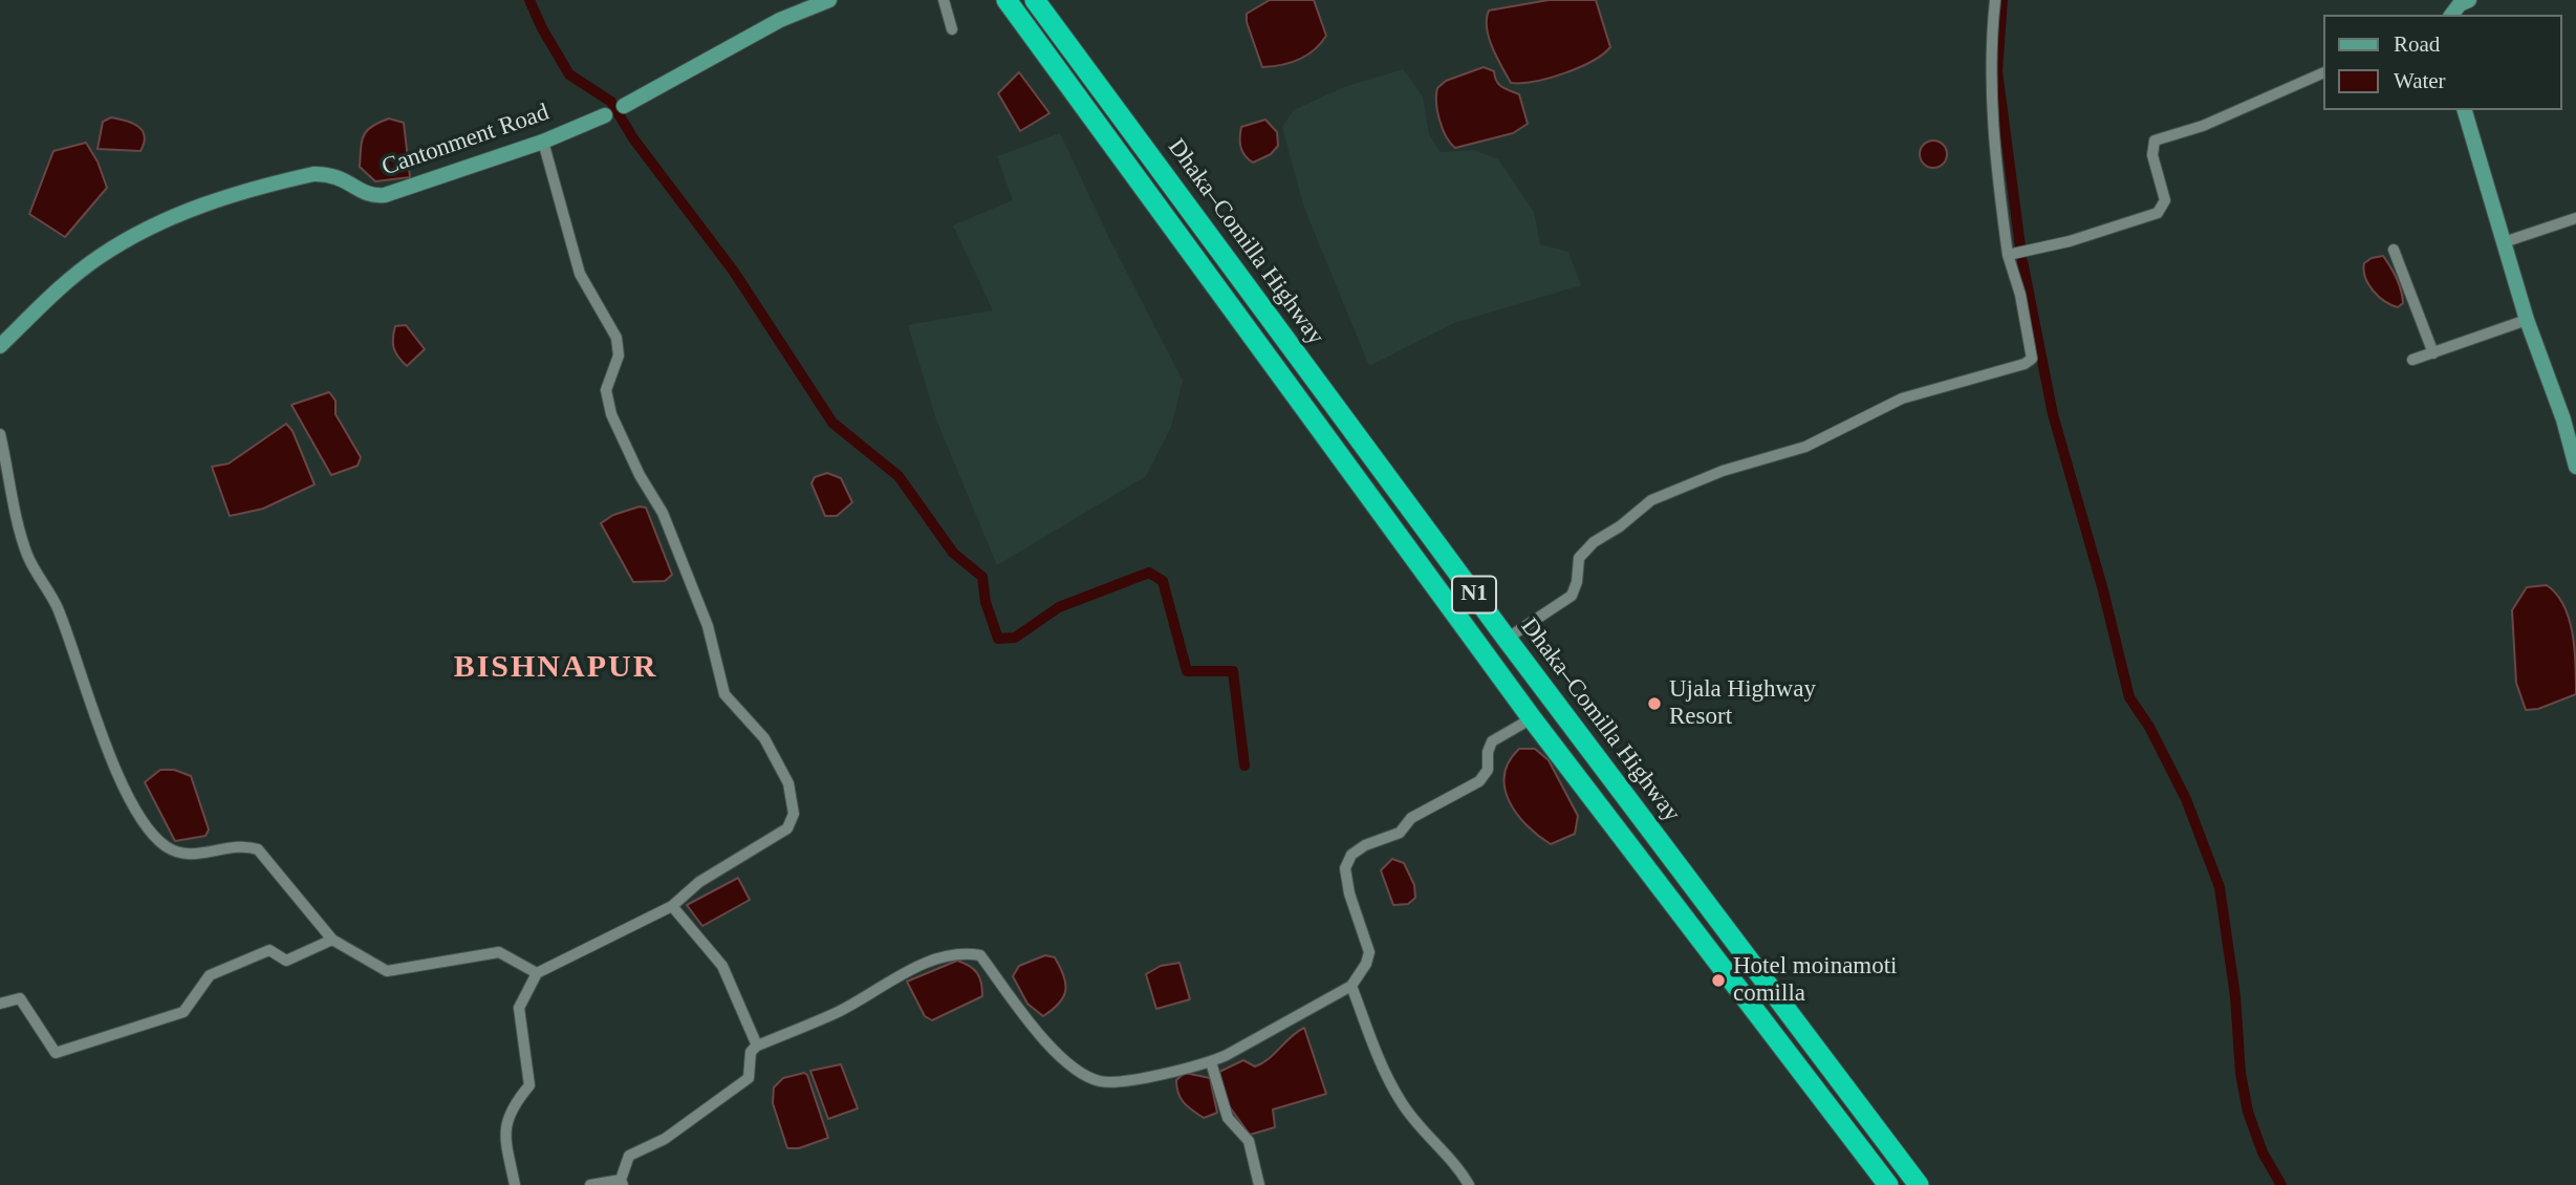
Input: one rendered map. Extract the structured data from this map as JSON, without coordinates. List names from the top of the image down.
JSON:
{
  "streets": {
    "highway": ["Dhaka–Comilla Highway", "N1"],
    "main road": ["Cantonment Road"]
  },
  "districts": ["BISHNAPUR"],
  "places": ["Ujala Highway Resort", "Hotel moinamoti comilla"],
  "legend": ["Road", "Water"]
}
